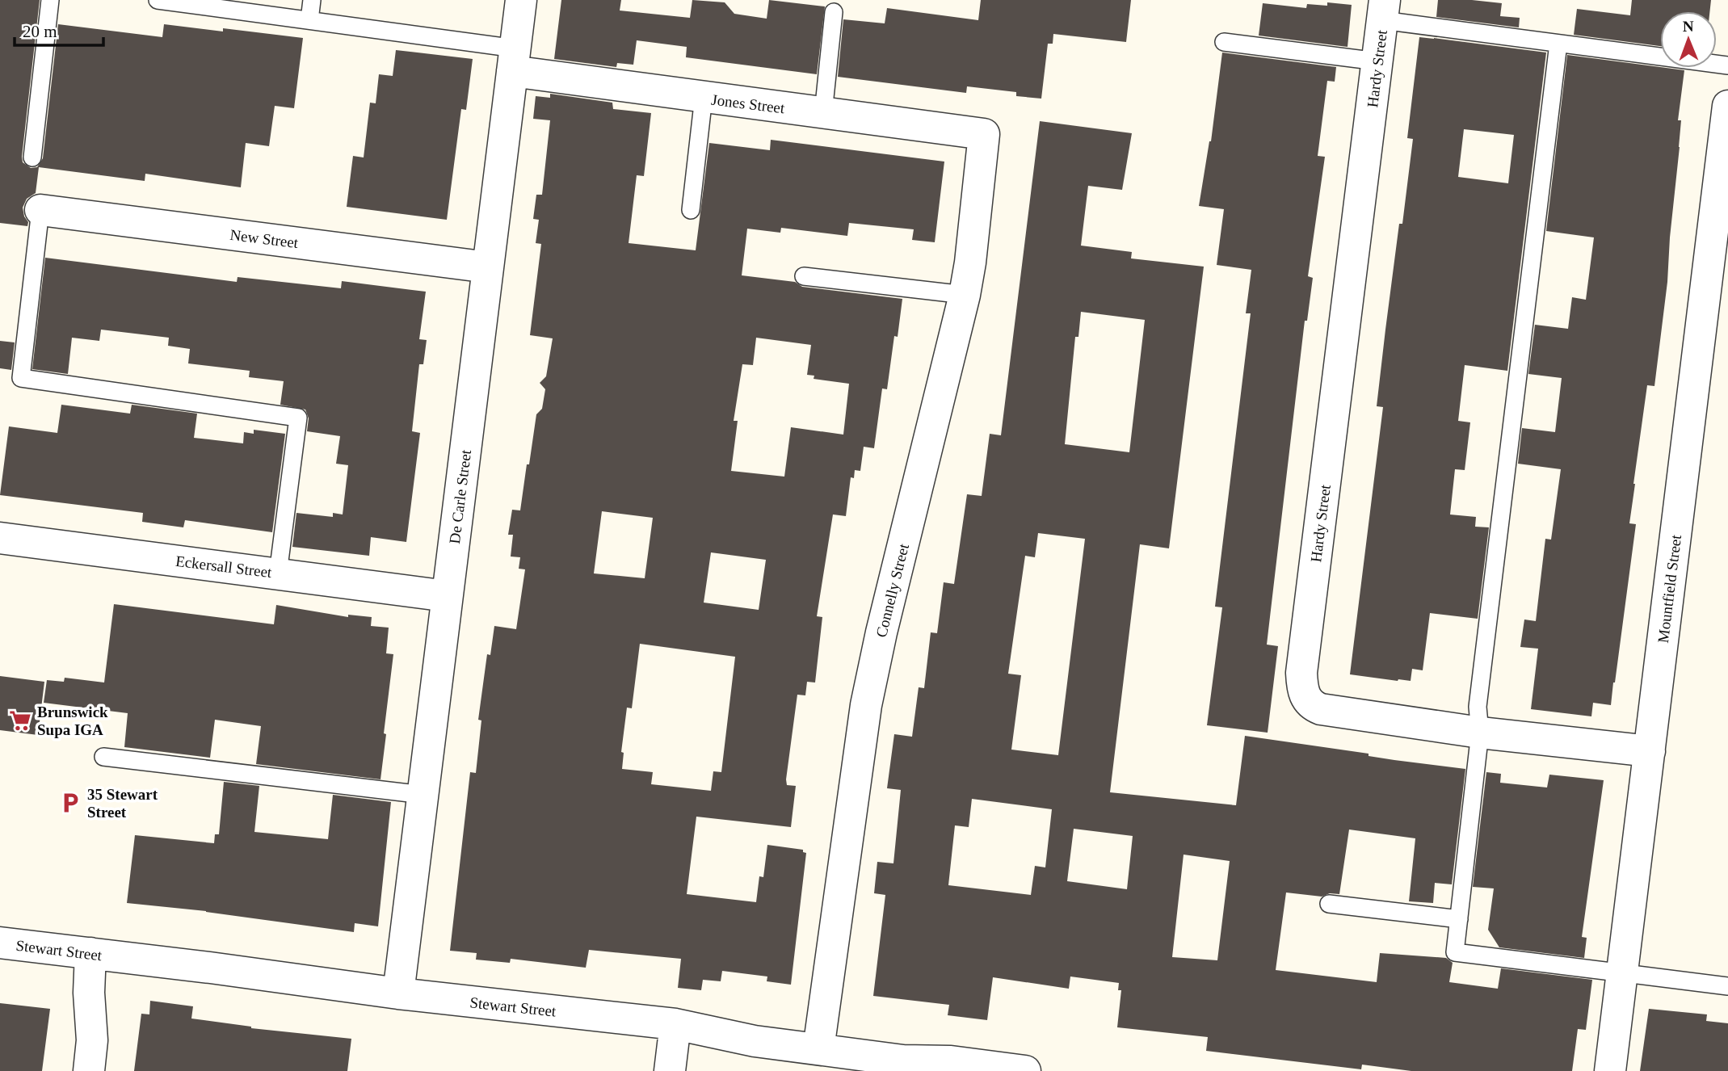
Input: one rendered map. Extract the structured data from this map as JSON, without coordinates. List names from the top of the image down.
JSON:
{
  "streets": {
    "street": [
      "Hardy Street",
      "Jones Street",
      "New Street",
      "De Carle Street",
      "Eckersall Street",
      "Mountfield Street",
      "Connelly Street",
      "Stewart Street"
    ]
  },
  "crossings": [
    ["Hardy Street", "Mountfield Street"],
    ["Jones Street", "De Carle Street"],
    ["Jones Street", "Connelly Street"],
    ["New Street", "De Carle Street"],
    ["De Carle Street", "Eckersall Street"],
    ["De Carle Street", "Stewart Street"],
    ["Connelly Street", "Stewart Street"]
  ],
  "places": {
    "supermarket": ["Brunswick Supa IGA"],
    "parking": ["35 Stewart Street"]
  },
  "scale_bar": "20 m",
  "north": "top"
}
